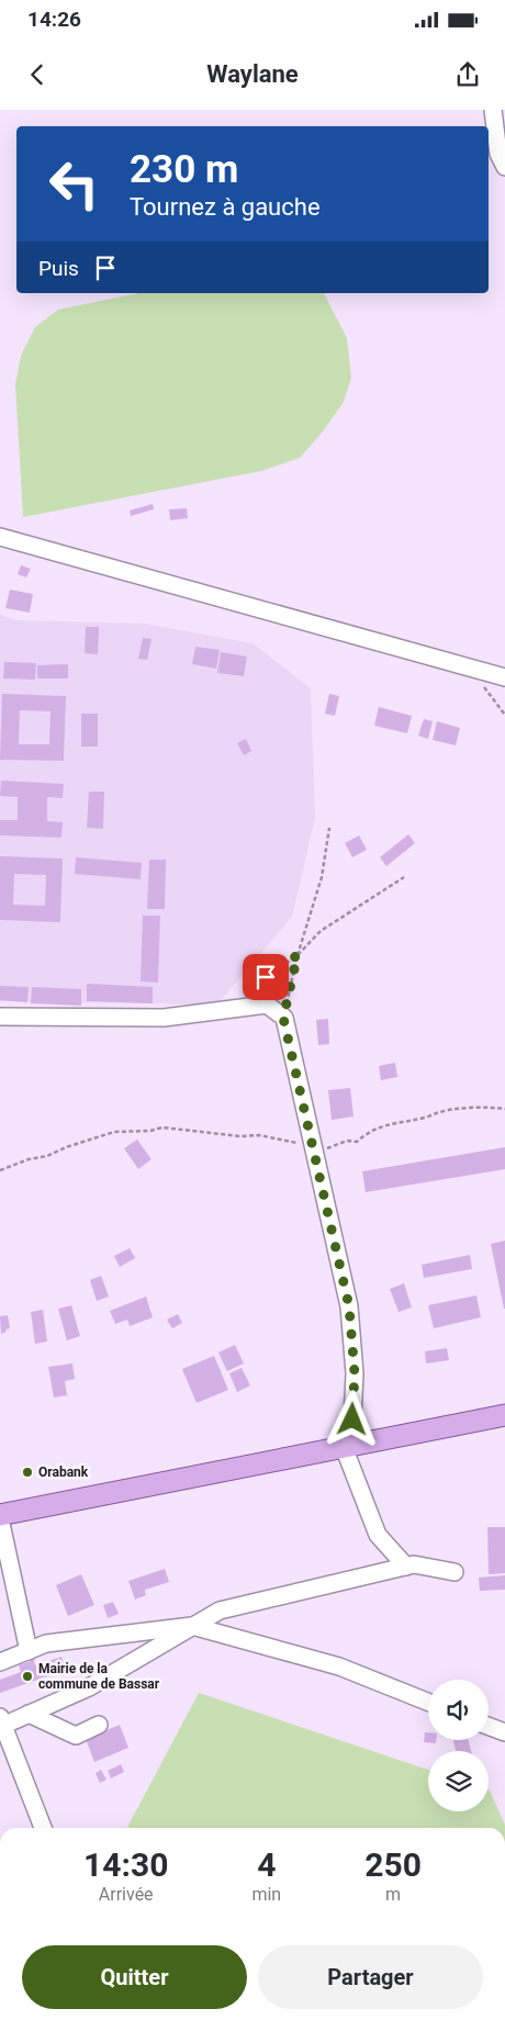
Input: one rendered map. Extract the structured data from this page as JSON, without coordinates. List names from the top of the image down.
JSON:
{
  "places": ["Orabank", "Mairie de la commune de Bassar"],
  "page": {
    "status": "14:26",
    "header": "Waylane",
    "turn": ["230 m", "Tournez à gauche"],
    "then": "Puis",
    "eta": [
      "14:30",
      "Arrivée",
      "4",
      "min",
      "250",
      "m"
    ],
    "buttons": ["Quitter", "Partager"]
  }
}
